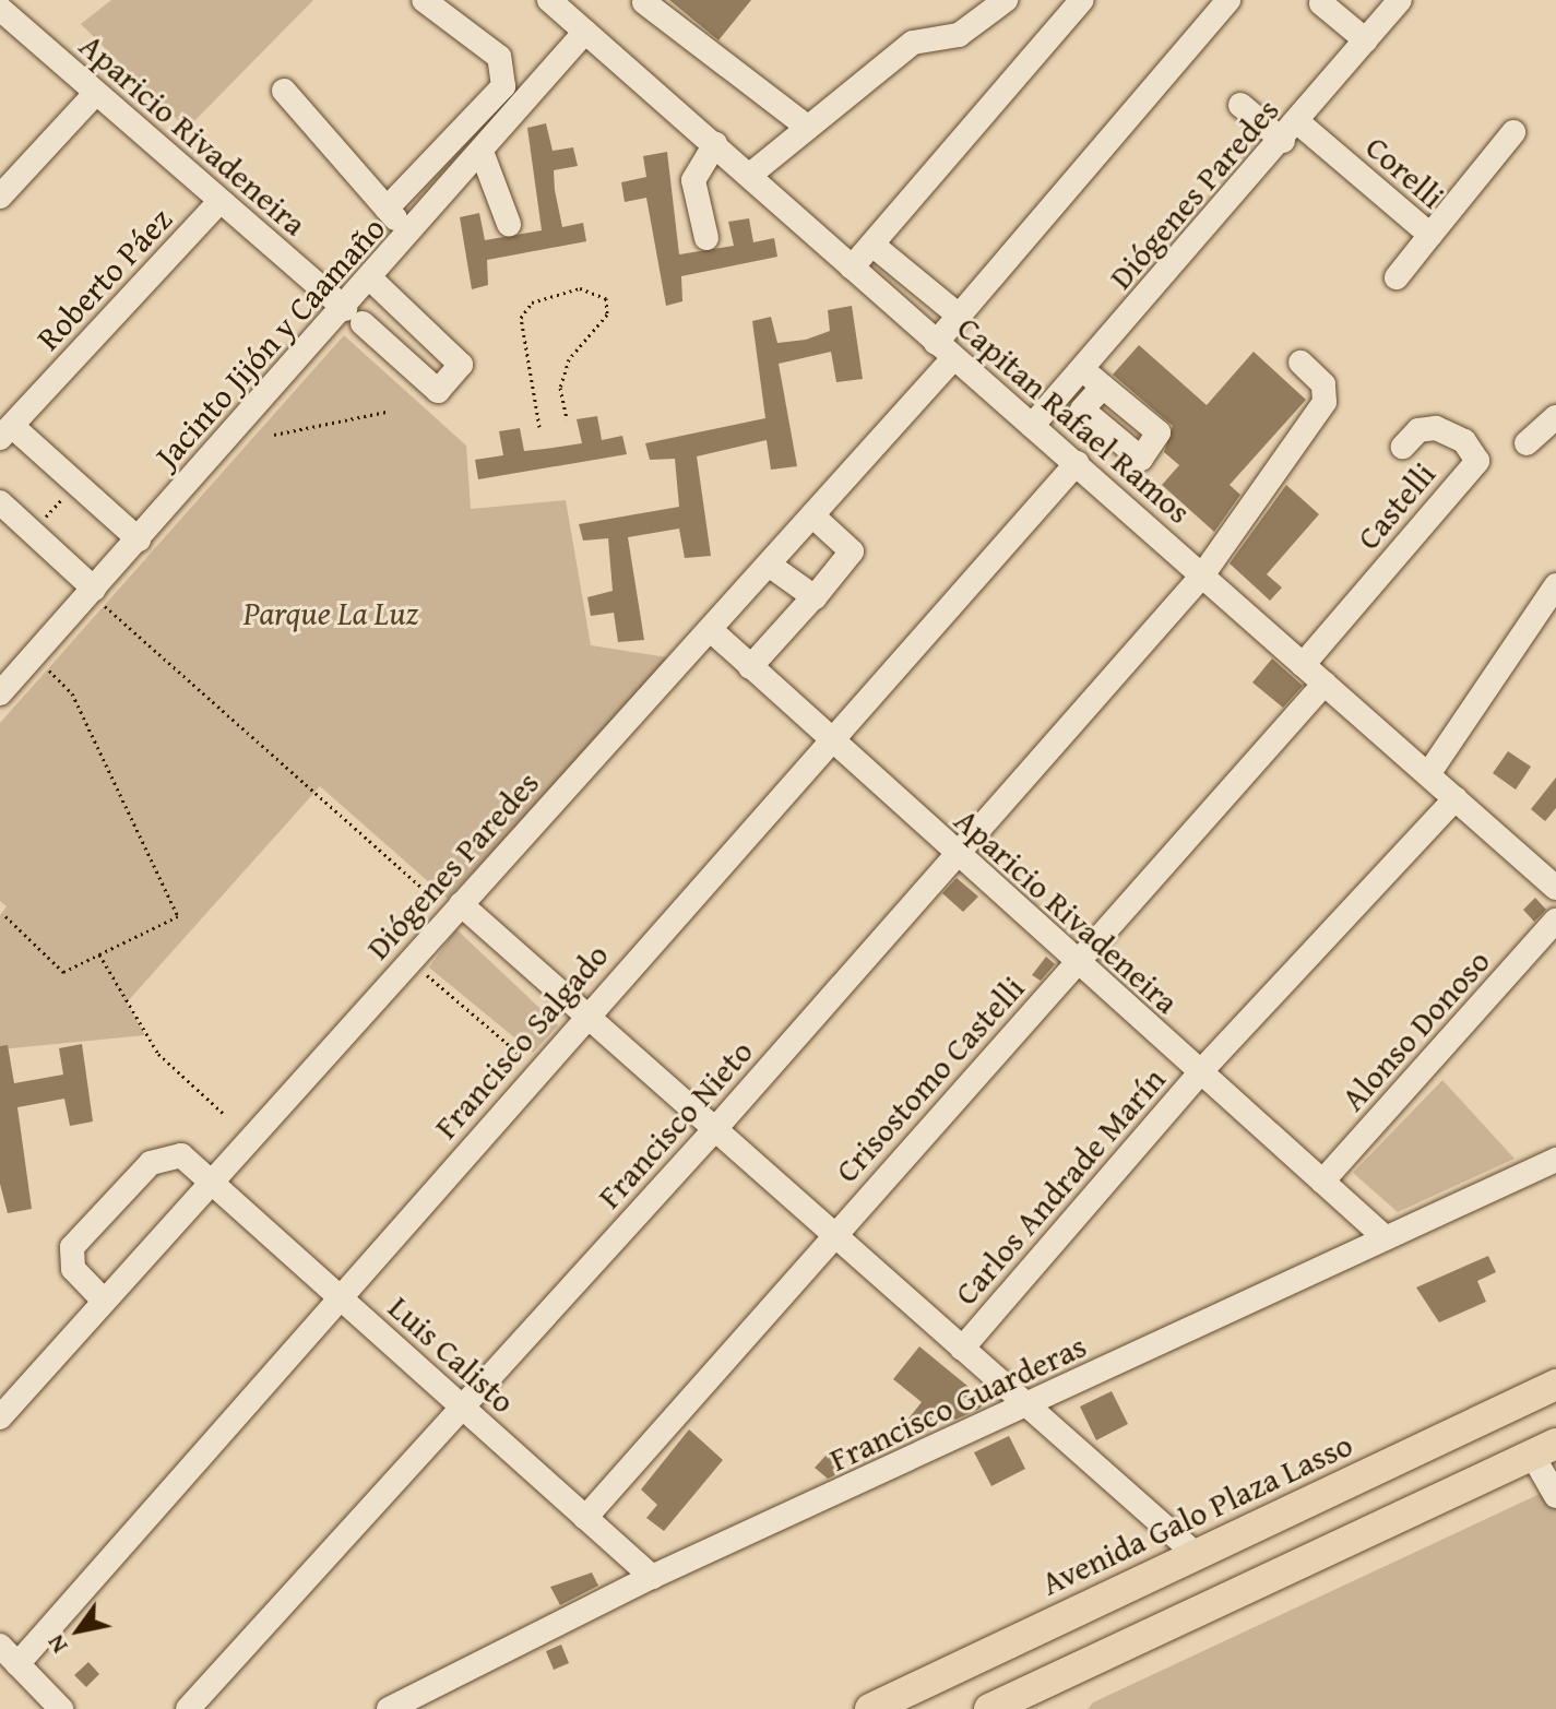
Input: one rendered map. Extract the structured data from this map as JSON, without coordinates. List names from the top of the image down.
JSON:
{
  "streets": {
    "main road": ["Avenida Galo Plaza Lasso"],
    "street": [
      "Aparicio Rivadeneira",
      "Corelli",
      "Diógenes Paredes",
      "Roberto Páez",
      "Jacinto Jijón y Caamaño",
      "Capitan Rafael Ramos",
      "Castelli",
      "Alonso Donoso",
      "Francisco Salgado",
      "Crisostomo Castelli",
      "Francisco Nieto",
      "Carlos Andrade Marín",
      "Luis Calisto",
      "Francisco Guarderas"
    ]
  },
  "crossings": [
    ["Aparicio Rivadeneira", "Diógenes Paredes"],
    ["Aparicio Rivadeneira", "Roberto Páez"],
    ["Aparicio Rivadeneira", "Jacinto Jijón y Caamaño"],
    ["Aparicio Rivadeneira", "Alonso Donoso"],
    ["Aparicio Rivadeneira", "Francisco Salgado"],
    ["Aparicio Rivadeneira", "Crisostomo Castelli"],
    ["Aparicio Rivadeneira", "Francisco Nieto"],
    ["Aparicio Rivadeneira", "Carlos Andrade Marín"],
    ["Aparicio Rivadeneira", "Francisco Guarderas"],
    ["Corelli", "Diógenes Paredes"],
    ["Diógenes Paredes", "Capitan Rafael Ramos"],
    ["Diógenes Paredes", "Luis Calisto"],
    ["Jacinto Jijón y Caamaño", "Capitan Rafael Ramos"],
    ["Capitan Rafael Ramos", "Castelli"],
    ["Capitan Rafael Ramos", "Francisco Salgado"],
    ["Capitan Rafael Ramos", "Crisostomo Castelli"],
    ["Capitan Rafael Ramos", "Francisco Nieto"],
    ["Capitan Rafael Ramos", "Carlos Andrade Marín"],
    ["Francisco Salgado", "Luis Calisto"],
    ["Crisostomo Castelli", "Luis Calisto"],
    ["Francisco Nieto", "Luis Calisto"],
    ["Luis Calisto", "Francisco Guarderas"]
  ],
  "parks": ["Parque La Luz"],
  "north": "bottom left"
}
